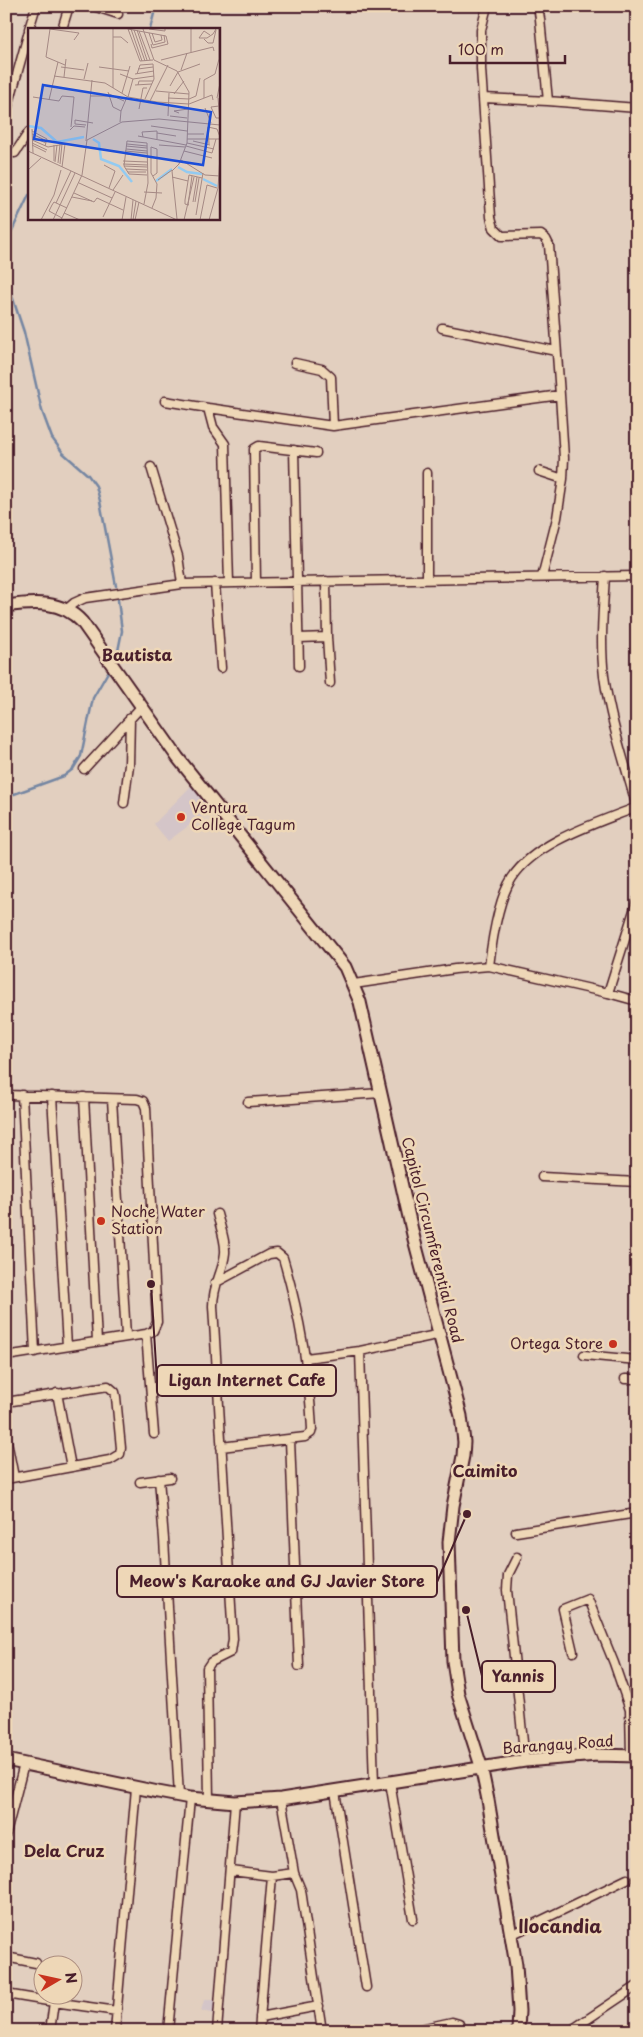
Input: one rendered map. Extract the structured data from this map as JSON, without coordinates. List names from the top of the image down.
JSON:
{
  "streets": {
    "main road": ["Capitol Circumferential Road", "Barangay Road"]
  },
  "crossings": [
    ["Capitol Circumferential Road", "Barangay Road"]
  ],
  "districts": [
    "Bautista",
    "Caimito",
    "Dela Cruz",
    "Ilocandia"
  ],
  "places": [
    "Ventura College Tagum",
    "Noche Water Station",
    "Ligan Internet Cafe",
    "Ortega Store",
    "Meow's Karaoke and GJ Javier Store",
    "Yannis"
  ],
  "scale_bar": "100 m",
  "north": "right"
}
